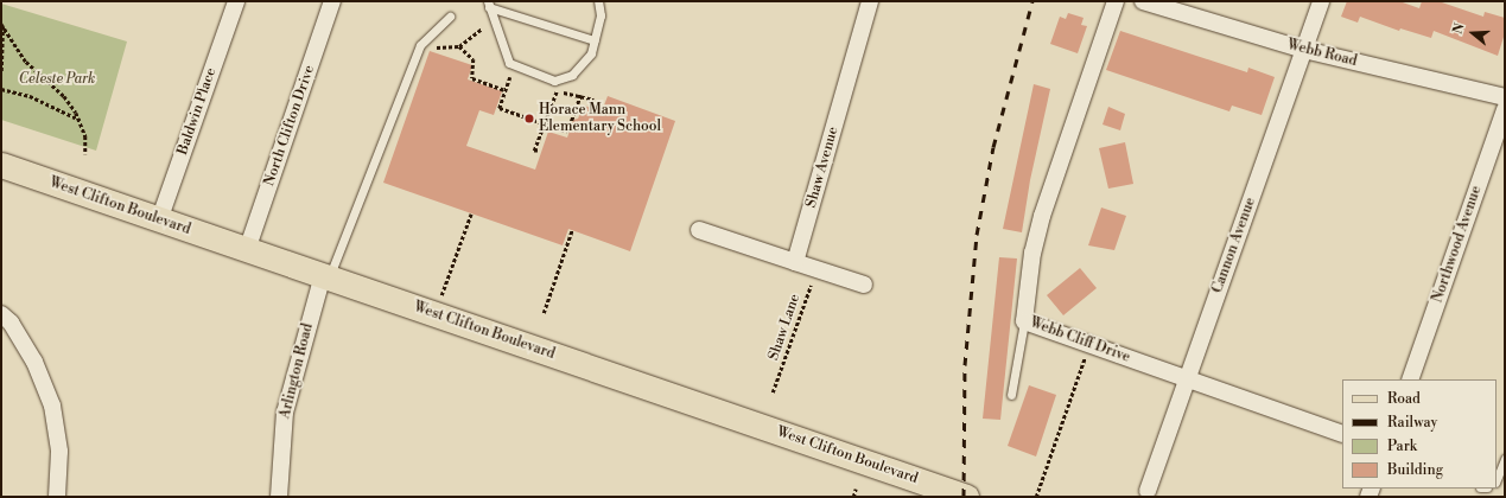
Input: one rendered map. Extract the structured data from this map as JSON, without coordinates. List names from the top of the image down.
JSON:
{
  "streets": {
    "main road": ["West Clifton Boulevard"],
    "street": [
      "Webb Road",
      "Baldwin Place",
      "North Clifton Drive",
      "Shaw Avenue",
      "Northwood Avenue",
      "Cannon Avenue",
      "Webb Cliff Drive",
      "Arlington Road"
    ],
    "path": ["Shaw Lane"]
  },
  "crossings": [
    ["Webb Road", "Cannon Avenue"],
    ["Baldwin Place", "West Clifton Boulevard"],
    ["North Clifton Drive", "West Clifton Boulevard"],
    ["West Clifton Boulevard", "Arlington Road"],
    ["Cannon Avenue", "Webb Cliff Drive"]
  ],
  "parks": ["Celeste Park"],
  "places": ["Horace Mann Elementary School"],
  "legend": [
    "Road",
    "Railway",
    "Park",
    "Building"
  ],
  "north": "left"
}
